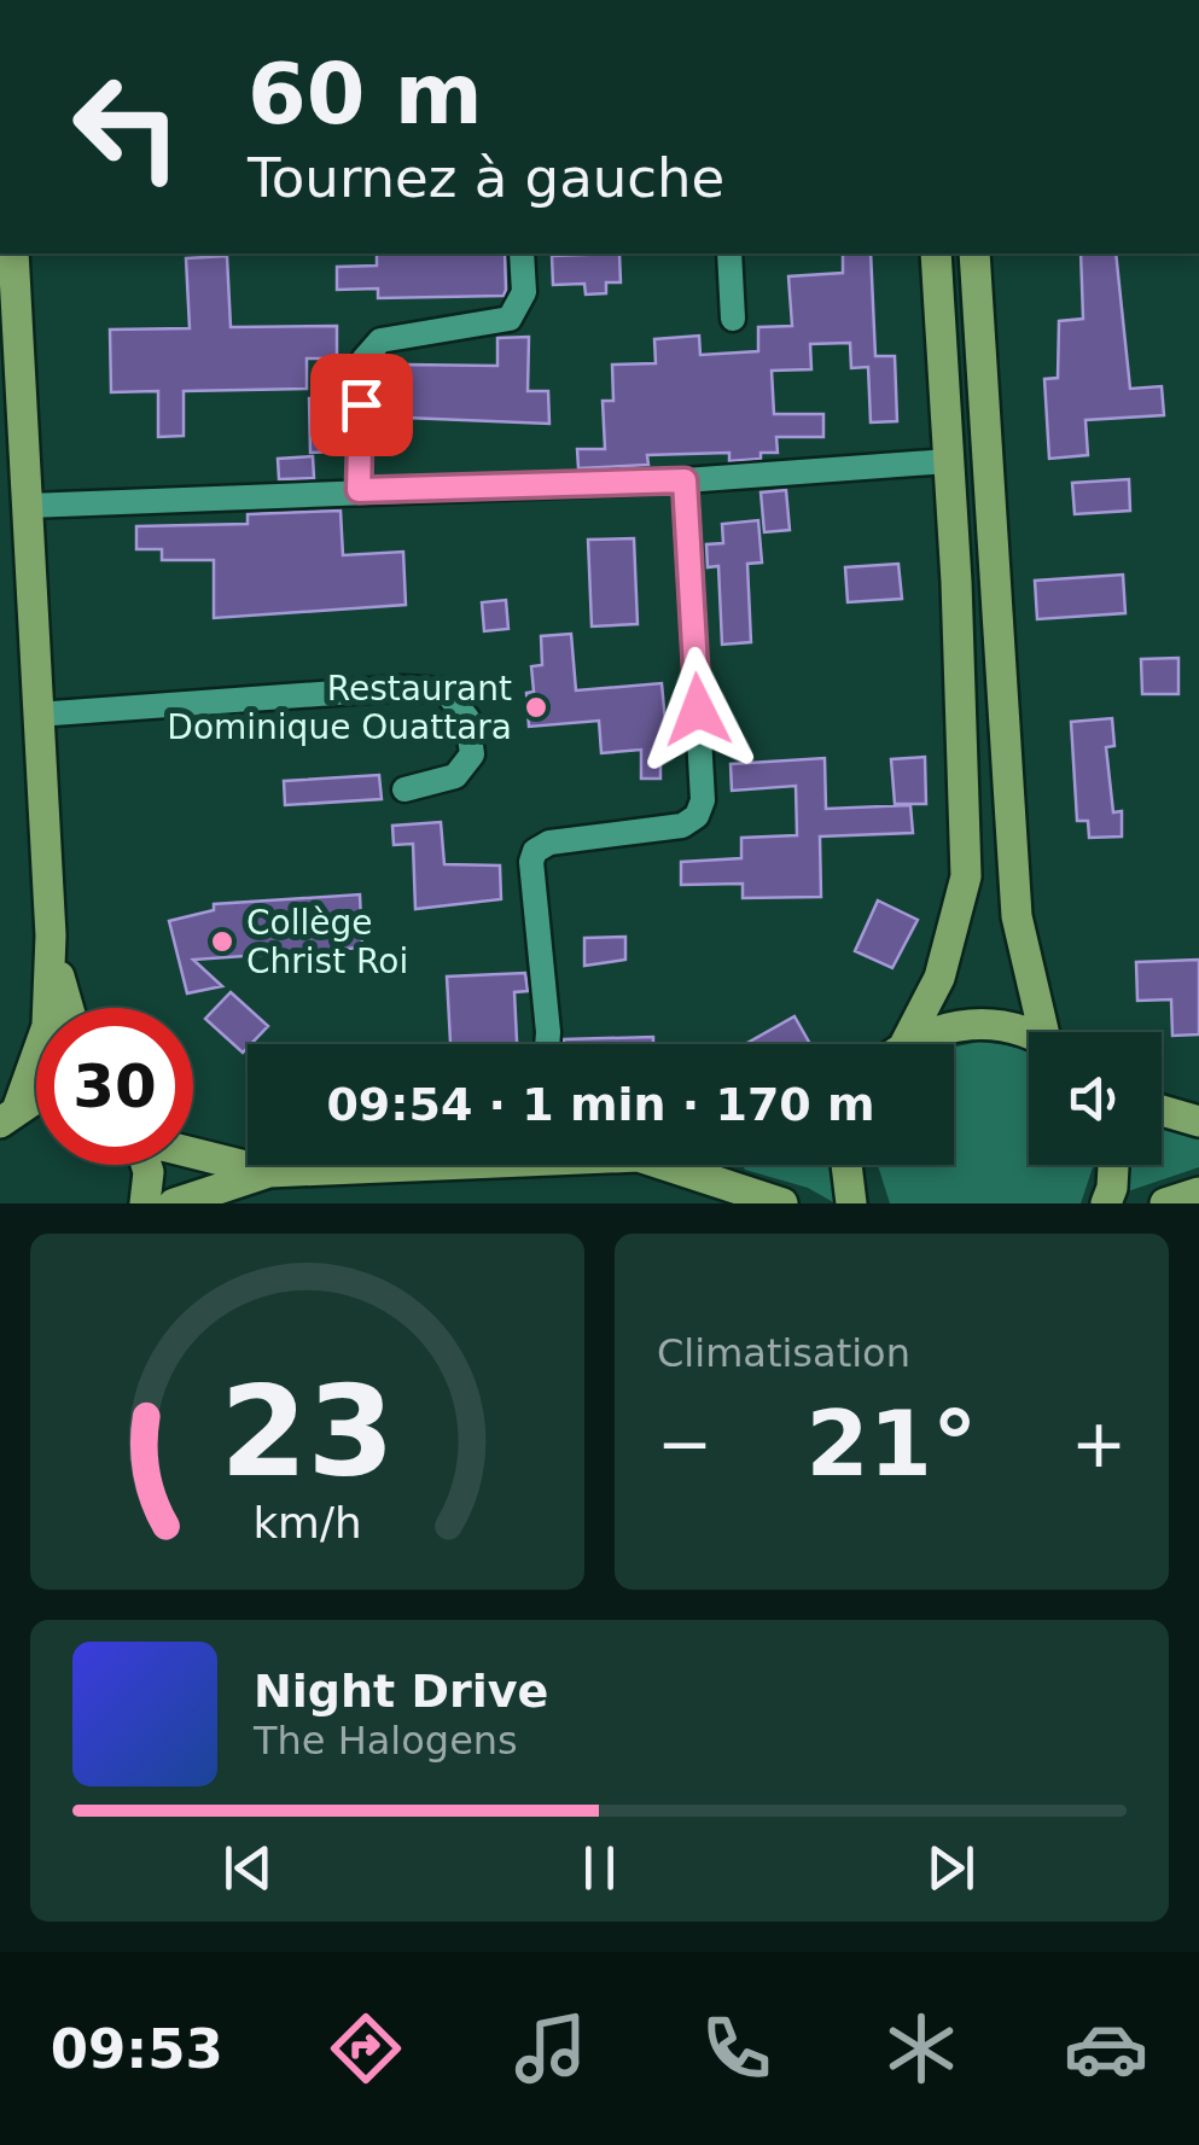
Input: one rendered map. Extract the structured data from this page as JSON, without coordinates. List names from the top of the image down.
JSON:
{
  "places": ["Restaurant Dominique Ouattara", "Collège Christ Roi"],
  "page": {
    "turn": ["60 m", "Tournez à gauche"],
    "limit": "30",
    "trip": "09:54 · 1 min · 170 m",
    "tile": "Climatisation",
    "heat": ["−", "21°", "+"],
    "song": ["Night Drive", "The Halogens"],
    "tabs": "09:53",
    "gauge": ["23", "km/h"]
  }
}
